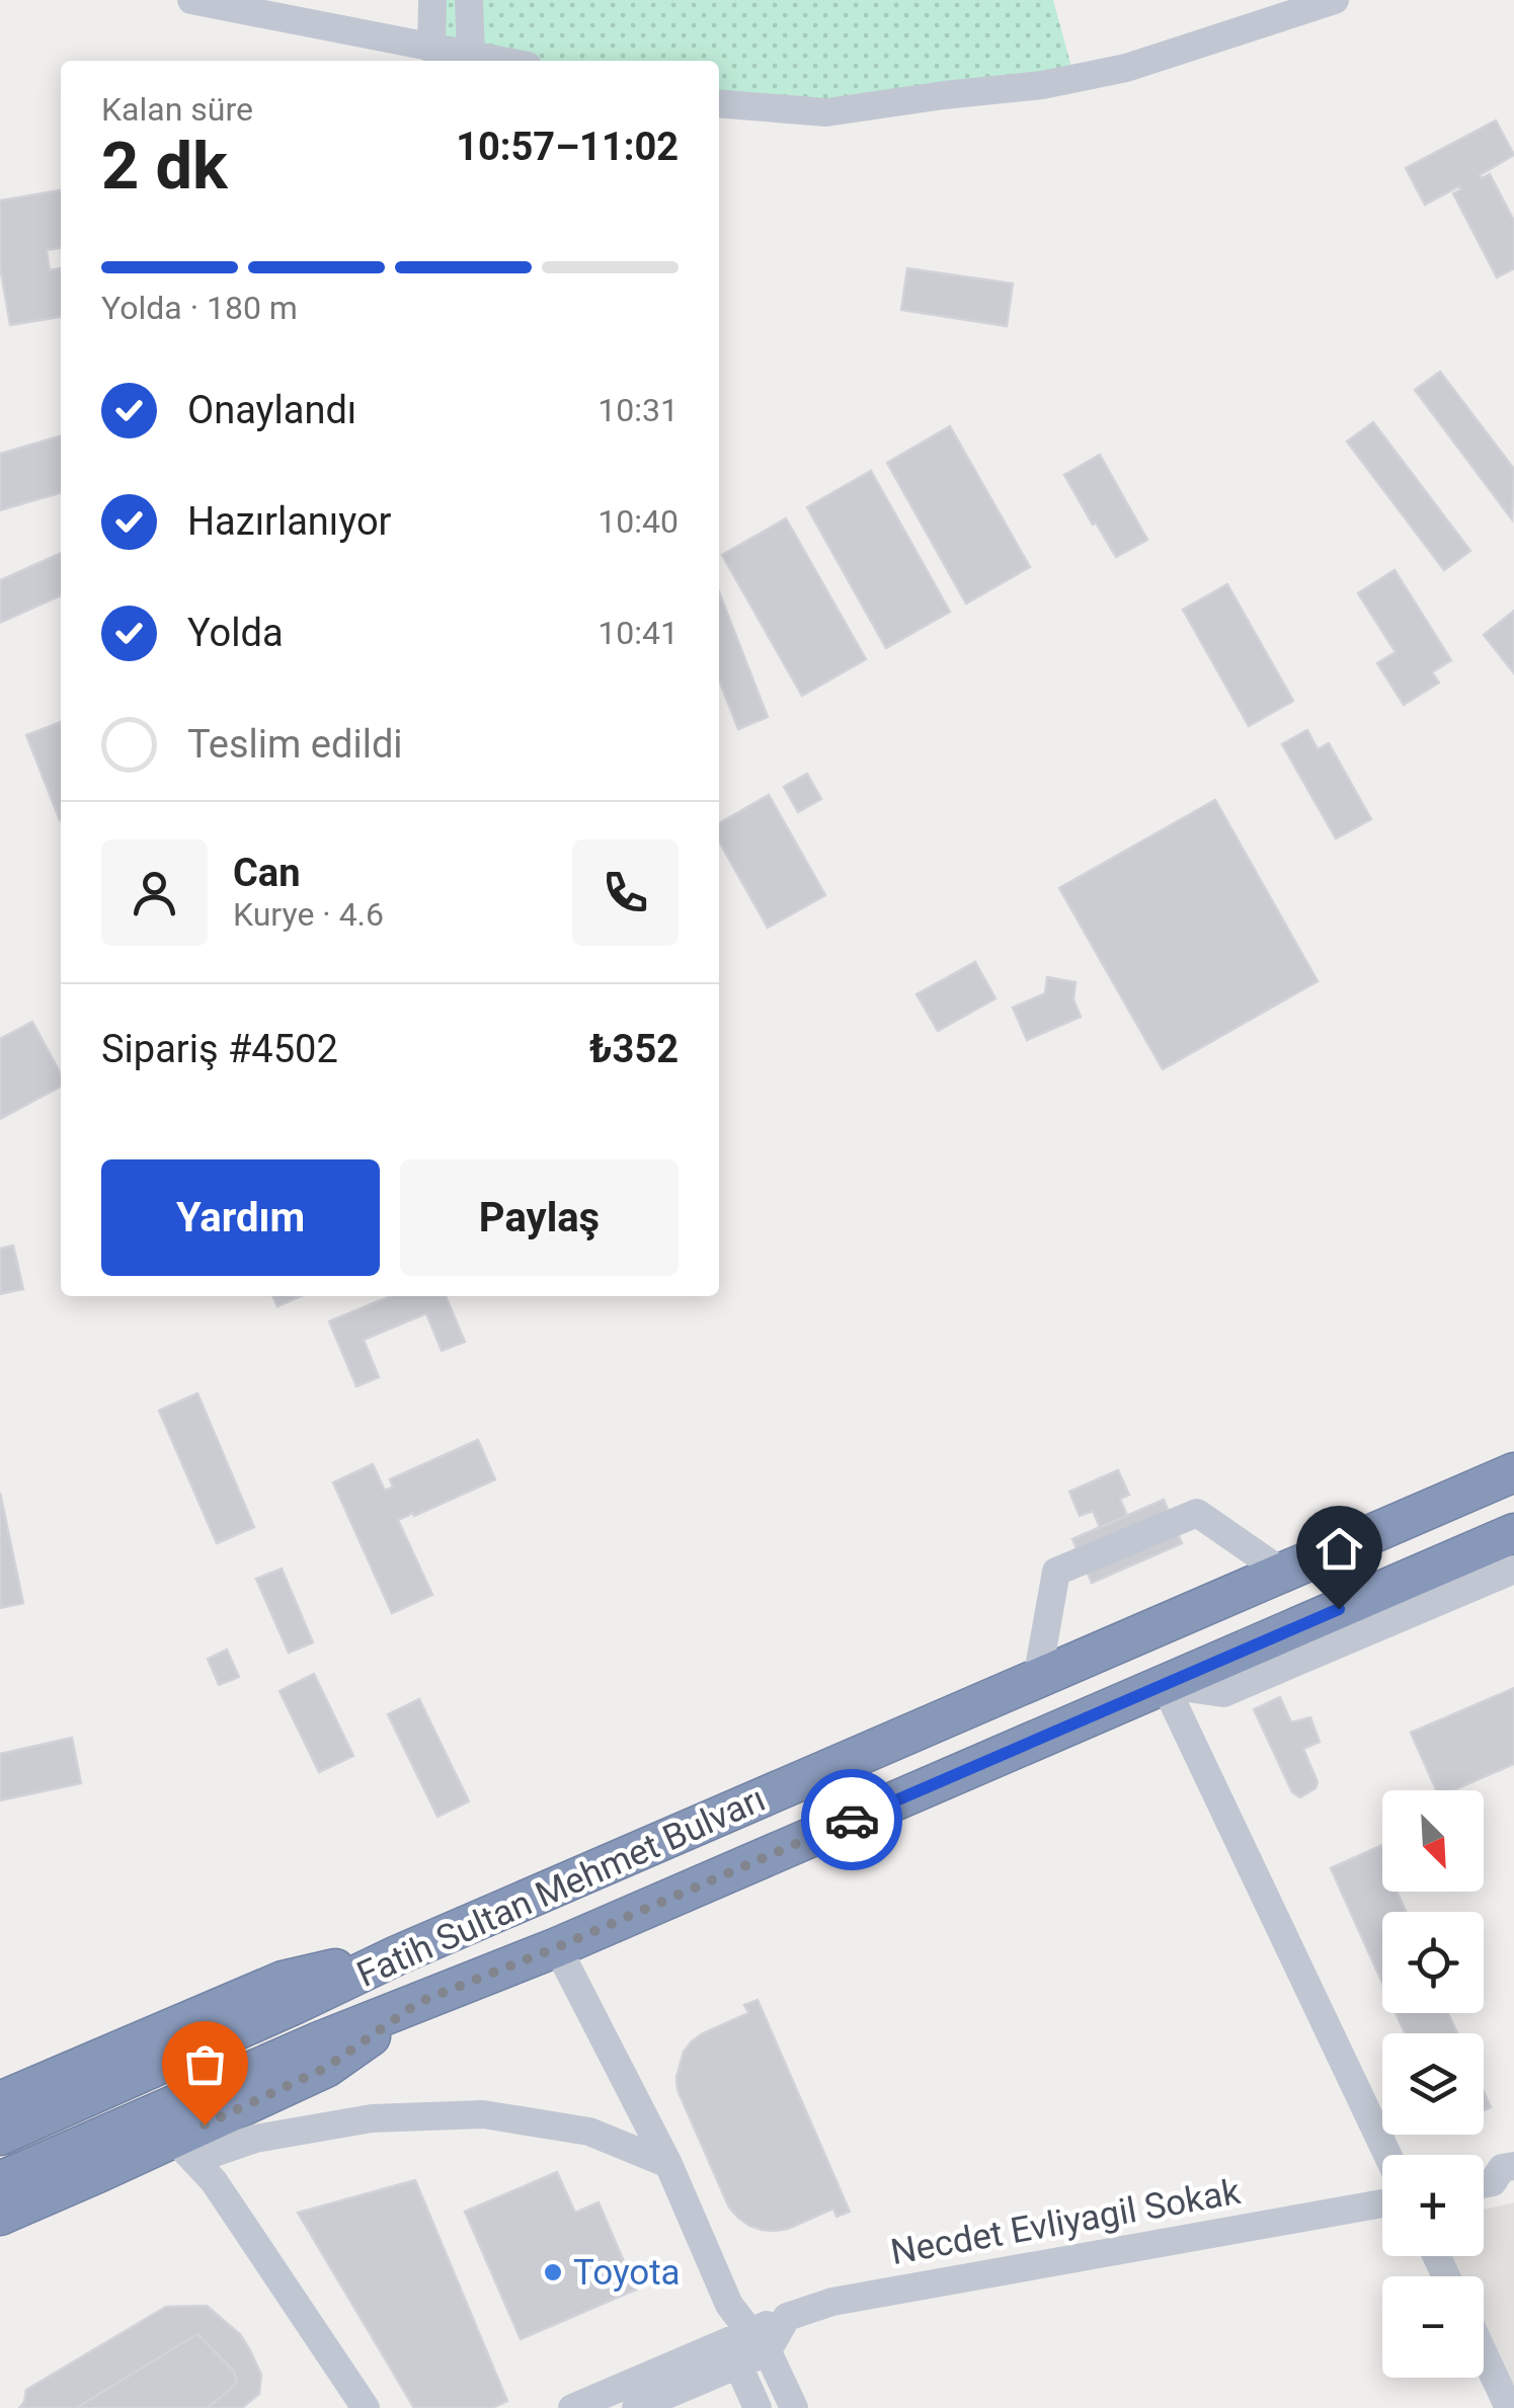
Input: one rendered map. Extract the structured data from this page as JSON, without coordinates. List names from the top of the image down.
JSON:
{
  "streets": {
    "highway": ["Fatih Sultan Mehmet Bulvarı"],
    "street": ["Necdet Evliyagil Sokak"]
  },
  "places": ["Toyota"],
  "north": "bottom right",
  "page": {
    "heading": ["2 dk", "Kalan süre", "10:57–11:02"],
    "panel": [
      "Can",
      "Kurye · 4.6",
      "Sipariş #4502",
      "₺352"
    ],
    "bar": "Yolda · 180 m",
    "list": [
      ["Onaylandı", "10:31"],
      ["Hazırlanıyor", "10:40"],
      ["Yolda", "10:41"],
      "Teslim edildi"
    ],
    "buttons": ["Yardım", "Paylaş"],
    "map_buttons": ["+", "−"]
  }
}
